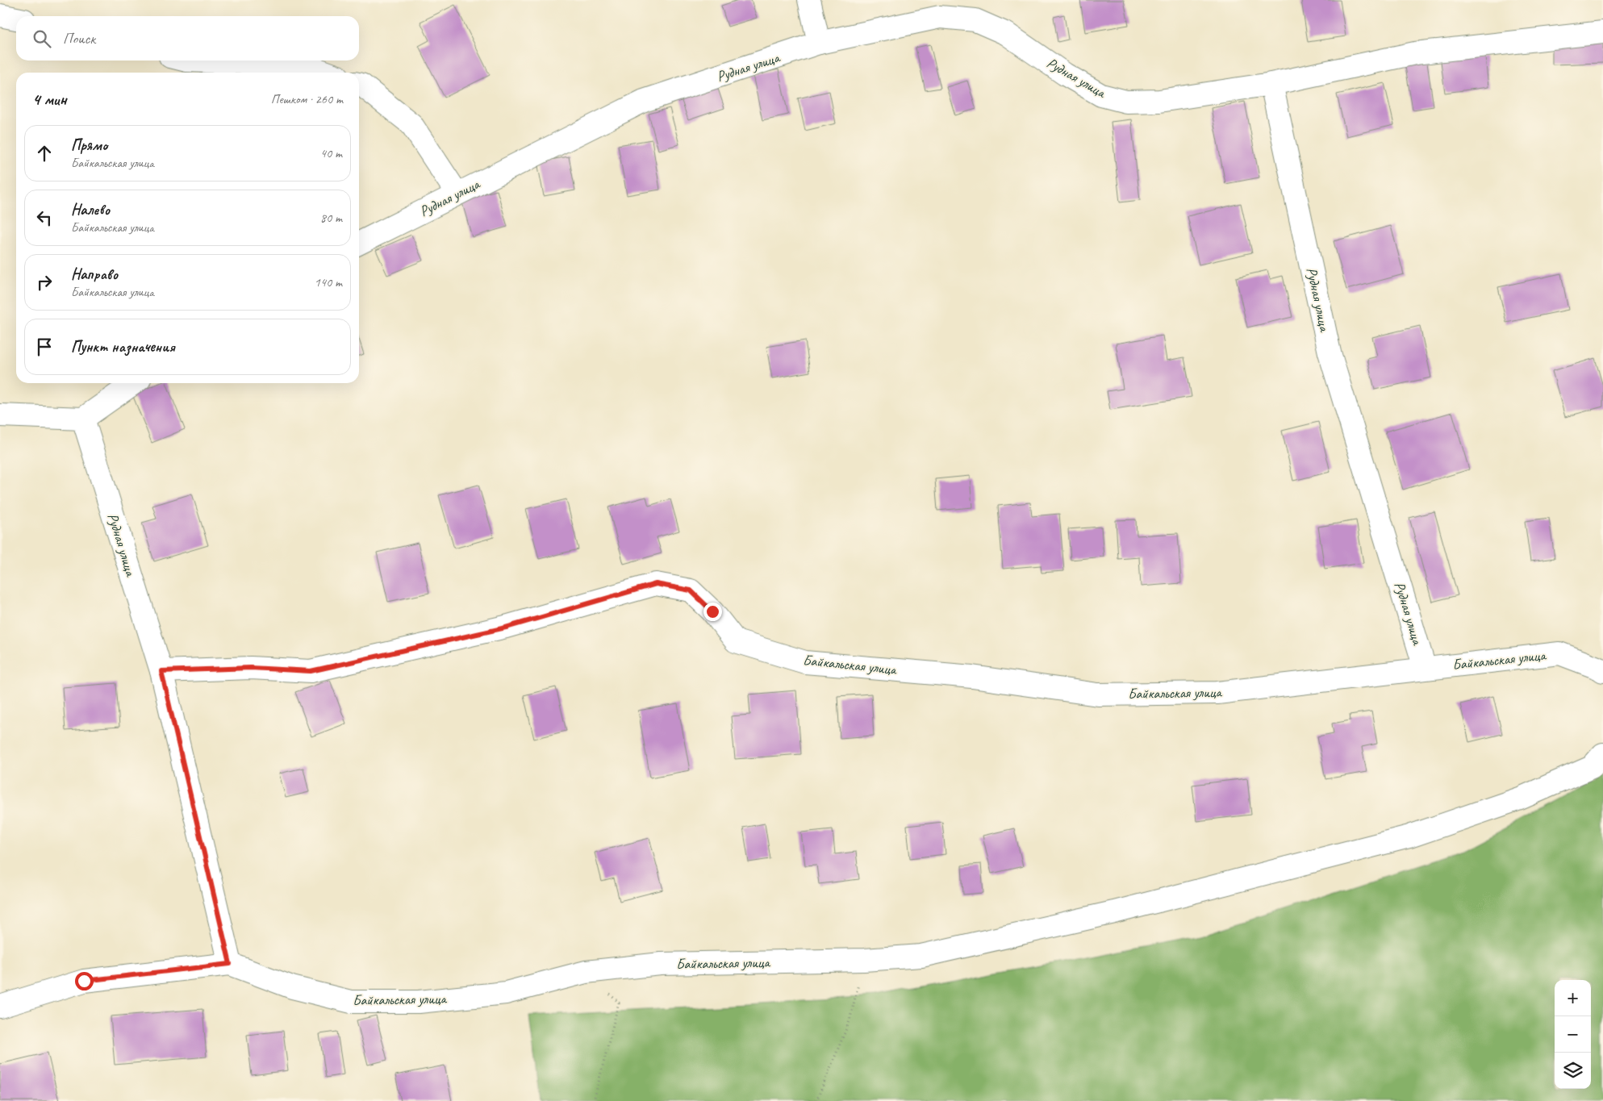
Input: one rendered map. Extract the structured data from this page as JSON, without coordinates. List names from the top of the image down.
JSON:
{
  "streets": {
    "street": ["Рудная улица", "Байкальская улица"]
  },
  "crossings": [
    ["Рудная улица", "Байкальская улица"]
  ],
  "page": {
    "search": "Поиск",
    "heading": ["4 мин", "Пешком · 260 m"],
    "list": [
      ["Прямо", "Байкальская улица", "40 m"],
      ["Налево", "Байкальская улица", "80 m"],
      ["Направо", "Байкальская улица", "140 m"],
      "Пункт назначения"
    ],
    "map_buttons": ["+", "−"]
  }
}
